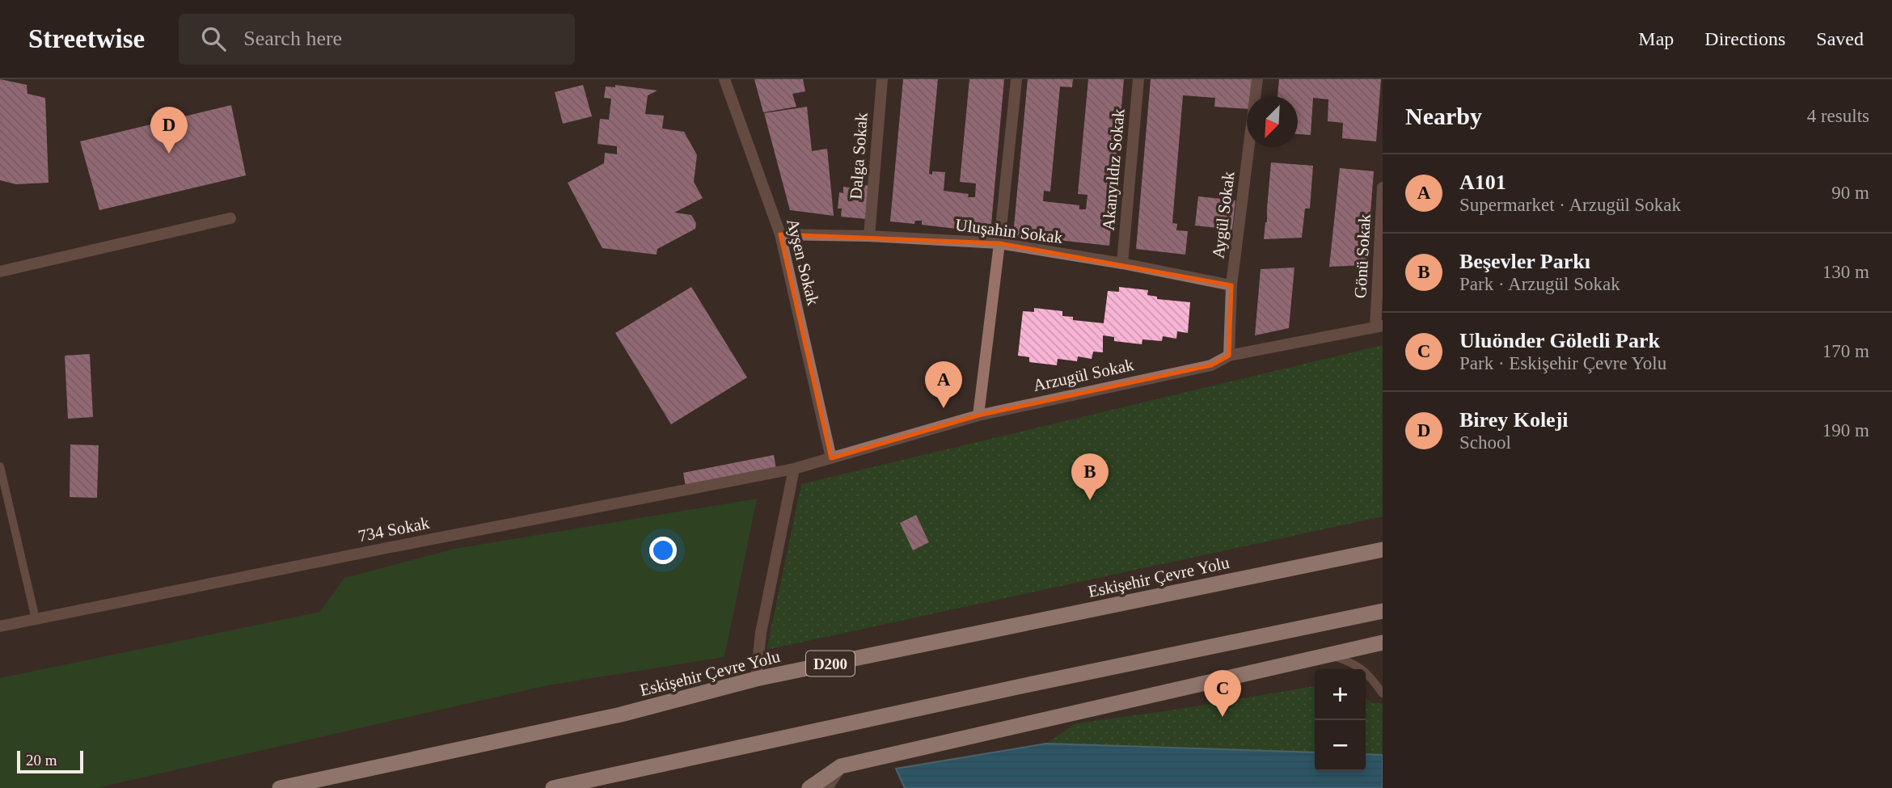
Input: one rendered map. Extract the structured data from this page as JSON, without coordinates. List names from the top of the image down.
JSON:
{
  "streets": {
    "highway": ["Eskişehir Çevre Yolu", "D200"],
    "street": [
      "Dalga Sokak",
      "Akanyıldız Sokak",
      "Aygül Sokak",
      "Uluşahin Sokak",
      "Gönü Sokak",
      "Ayşen Sokak",
      "Arzugül Sokak",
      "734 Sokak"
    ]
  },
  "crossings": [
    ["Dalga Sokak", "Uluşahin Sokak"],
    ["Akanyıldız Sokak", "Uluşahin Sokak"],
    ["Aygül Sokak", "Uluşahin Sokak"],
    ["Aygül Sokak", "Arzugül Sokak"],
    ["Uluşahin Sokak", "Ayşen Sokak"],
    ["Gönü Sokak", "Arzugül Sokak"],
    ["Ayşen Sokak", "Arzugül Sokak"],
    ["Arzugül Sokak", "734 Sokak"]
  ],
  "scale_bar": "20 m",
  "north": "bottom left",
  "page": {
    "header": "Streetwise",
    "search": "Search here",
    "nav": ["Map", "Directions", "Saved"],
    "heading": ["Nearby", "4 results"],
    "pins": [
      "D",
      "A",
      "B",
      "C"
    ],
    "list": [
      {
        "mark": "A",
        "name": "A101",
        "note": "Supermarket · Arzugül Sokak",
        "value": "90 m"
      },
      {
        "mark": "B",
        "name": "Beşevler Parkı",
        "note": "Park · Arzugül Sokak",
        "value": "130 m"
      },
      {
        "mark": "C",
        "name": "Uluönder Göletli Park",
        "note": "Park · Eskişehir Çevre Yolu",
        "value": "170 m"
      },
      {
        "mark": "D",
        "name": "Birey Koleji",
        "note": "School",
        "value": "190 m"
      }
    ],
    "map_buttons": ["+", "−"],
    "scale": "20 m"
  }
}
